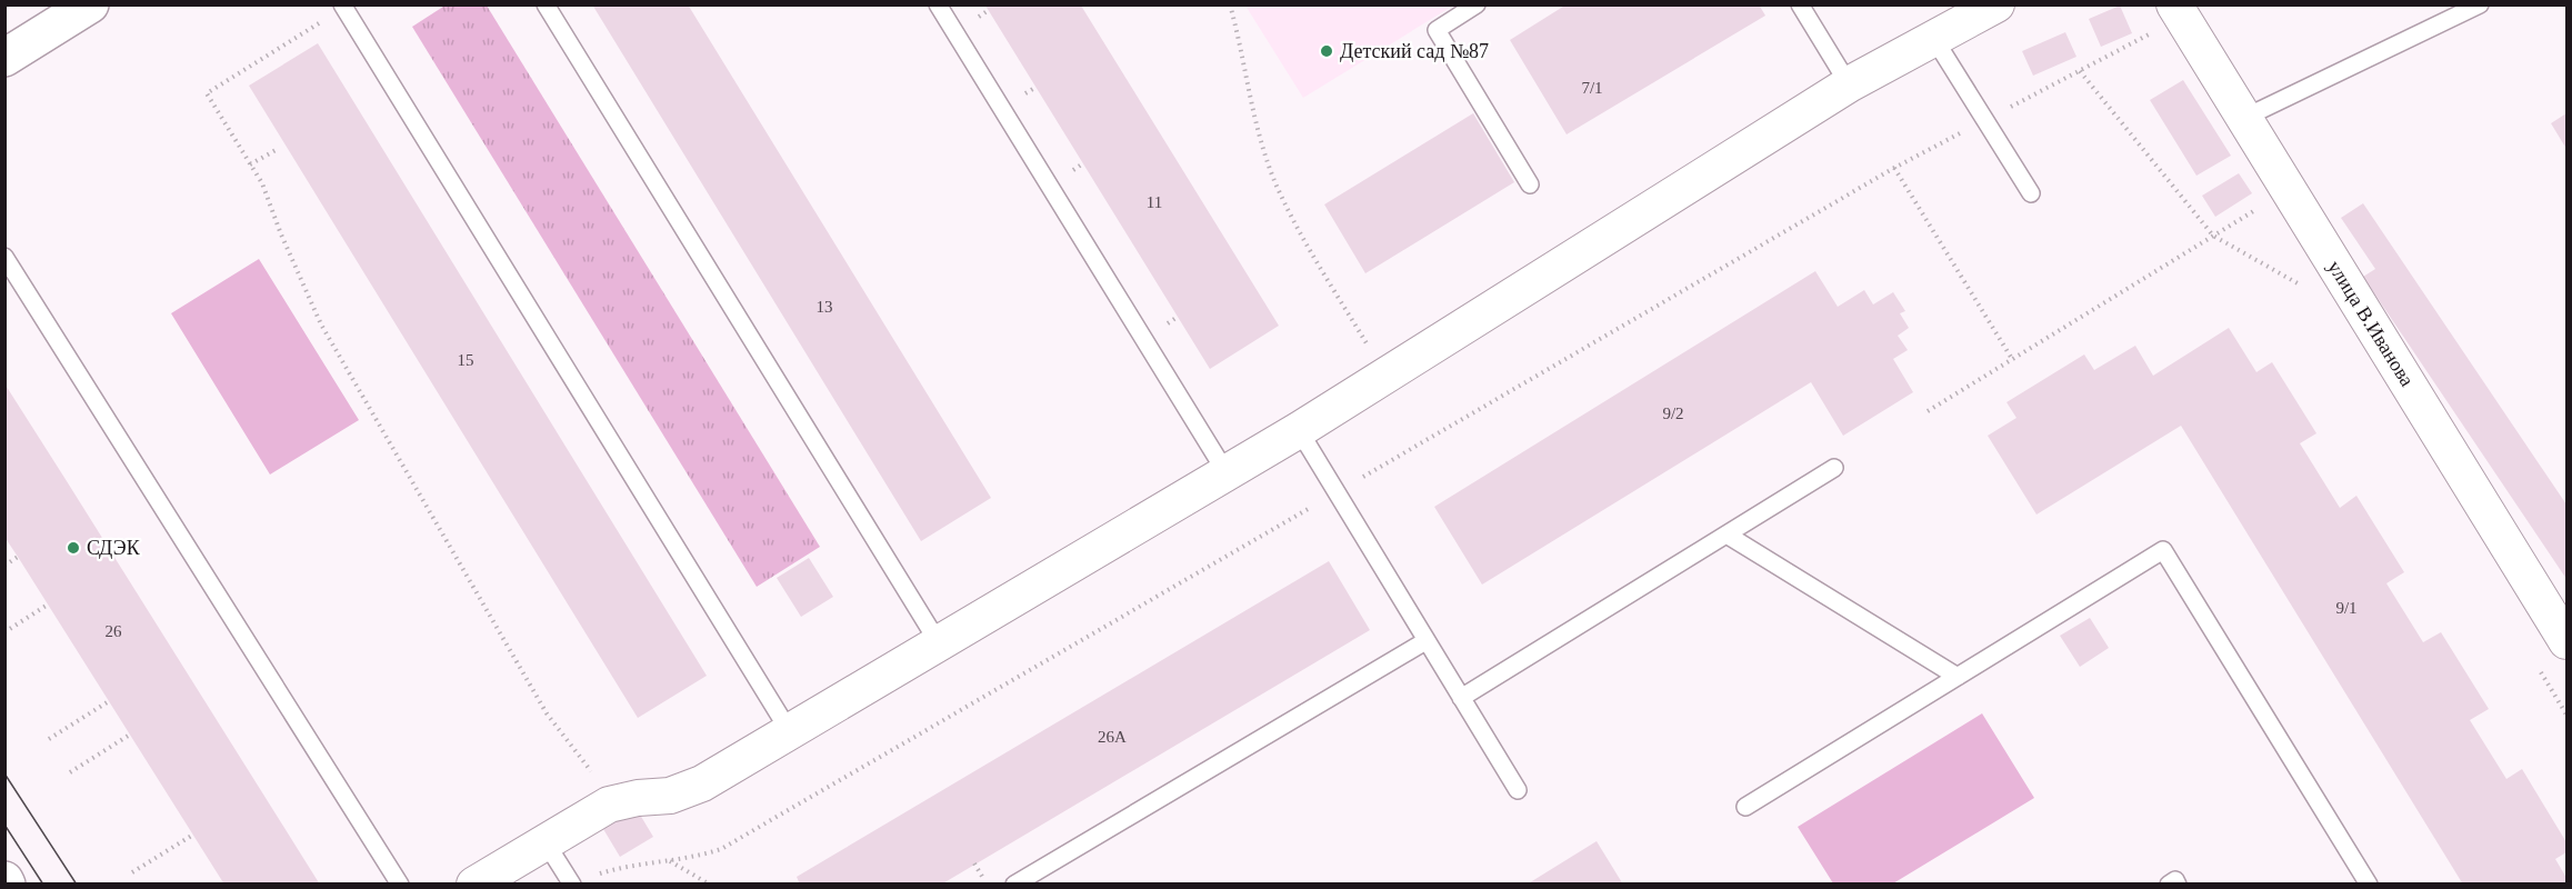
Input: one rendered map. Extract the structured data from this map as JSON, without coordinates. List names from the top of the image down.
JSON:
{
  "streets": {
    "street": ["улица В.Иванова"]
  },
  "places": ["Детский сад №87", "СДЭК"],
  "house_numbers": [
    "7/1",
    "11",
    "13",
    "15",
    "9/2",
    "9/1",
    "26",
    "26А"
  ]
}
